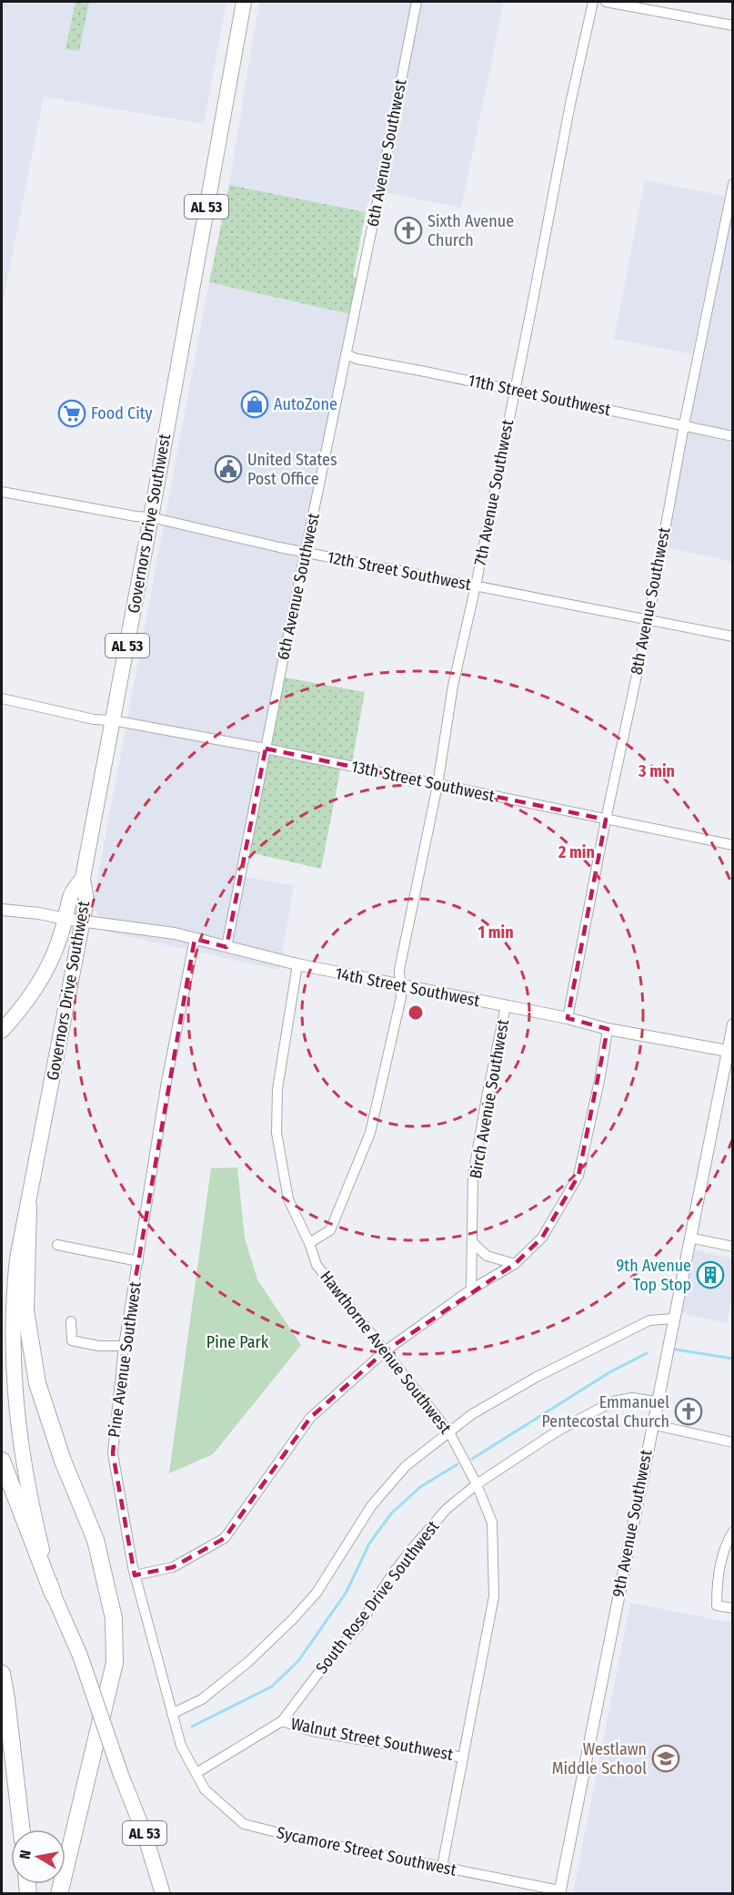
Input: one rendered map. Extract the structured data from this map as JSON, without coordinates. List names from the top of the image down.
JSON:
{
  "streets": {
    "main road": ["AL 53", "Governors Drive Southwest"],
    "street": [
      "6th Avenue Southwest",
      "11th Street Southwest",
      "7th Avenue Southwest",
      "12th Street Southwest",
      "8th Avenue Southwest",
      "13th Street Southwest",
      "14th Street Southwest",
      "Birch Avenue Southwest",
      "Hawthorne Avenue Southwest",
      "Pine Avenue Southwest",
      "9th Avenue Southwest",
      "South Rose Drive Southwest",
      "Walnut Street Southwest",
      "Sycamore Street Southwest"
    ]
  },
  "crossings": [
    ["6th Avenue Southwest", "11th Street Southwest"],
    ["6th Avenue Southwest", "12th Street Southwest"],
    ["6th Avenue Southwest", "13th Street Southwest"],
    ["6th Avenue Southwest", "14th Street Southwest"],
    ["AL 53", "Governors Drive Southwest"],
    ["AL 53", "14th Street Southwest"],
    ["11th Street Southwest", "7th Avenue Southwest"],
    ["11th Street Southwest", "8th Avenue Southwest"],
    ["7th Avenue Southwest", "12th Street Southwest"],
    ["7th Avenue Southwest", "13th Street Southwest"],
    ["7th Avenue Southwest", "14th Street Southwest"],
    ["7th Avenue Southwest", "Hawthorne Avenue Southwest"],
    ["Governors Drive Southwest", "12th Street Southwest"],
    ["Governors Drive Southwest", "13th Street Southwest"],
    ["Governors Drive Southwest", "14th Street Southwest"],
    ["12th Street Southwest", "8th Avenue Southwest"],
    ["8th Avenue Southwest", "13th Street Southwest"],
    ["8th Avenue Southwest", "14th Street Southwest"],
    ["14th Street Southwest", "Birch Avenue Southwest"],
    ["14th Street Southwest", "Hawthorne Avenue Southwest"],
    ["14th Street Southwest", "Pine Avenue Southwest"],
    ["14th Street Southwest", "9th Avenue Southwest"],
    ["Hawthorne Avenue Southwest", "South Rose Drive Southwest"],
    ["Hawthorne Avenue Southwest", "Walnut Street Southwest"],
    ["Hawthorne Avenue Southwest", "Sycamore Street Southwest"],
    ["Pine Avenue Southwest", "South Rose Drive Southwest"],
    ["Pine Avenue Southwest", "Sycamore Street Southwest"],
    ["9th Avenue Southwest", "South Rose Drive Southwest"],
    ["9th Avenue Southwest", "Sycamore Street Southwest"],
    ["South Rose Drive Southwest", "Walnut Street Southwest"],
    ["South Rose Drive Southwest", "Sycamore Street Southwest"]
  ],
  "parks": ["Pine Park"],
  "places": {
    "church": ["Sixth Avenue Church", "Emmanuel Pentecostal Church"],
    "shop": ["AutoZone"],
    "supermarket": ["Food City"],
    "public building": ["United States Post Office"],
    "building": ["9th Avenue Top Stop"],
    "school or university": ["Westlawn Middle School"]
  },
  "north": "left",
  "rings": ["3 min", "2 min", "1 min"]
}
